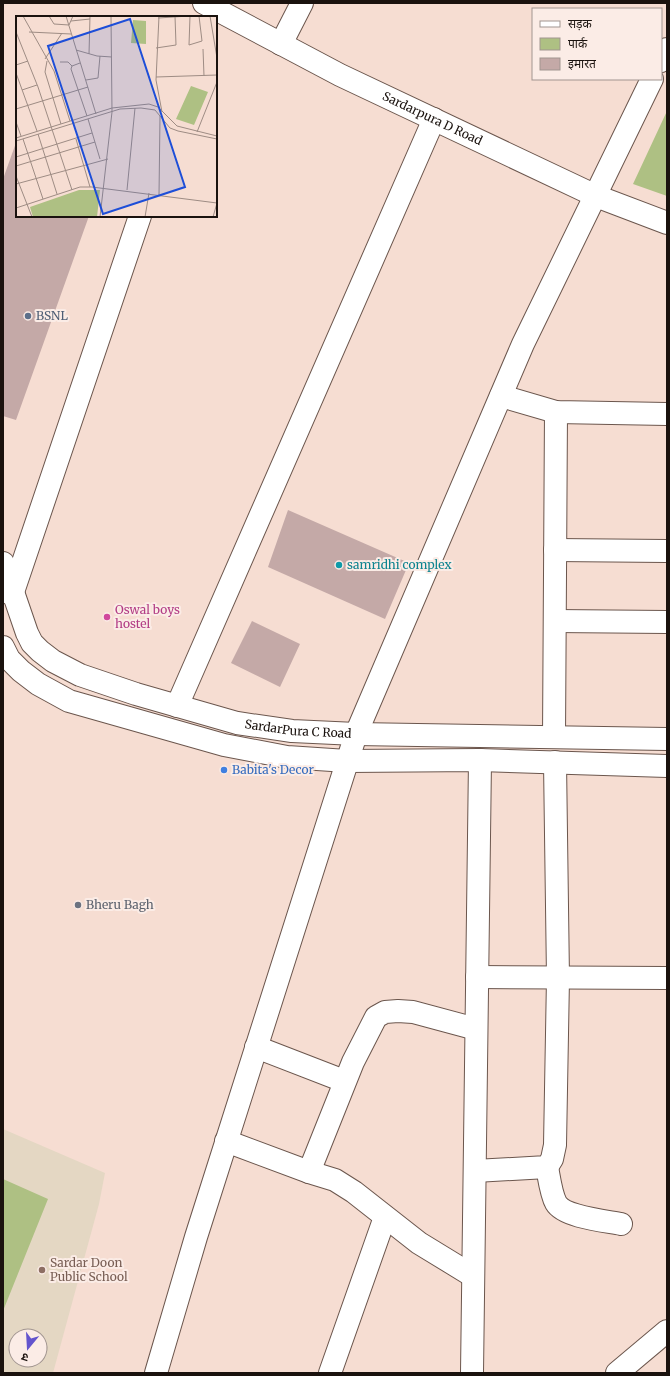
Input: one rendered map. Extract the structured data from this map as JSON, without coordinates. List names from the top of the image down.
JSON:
{
  "streets": {
    "street": ["Sardarpura D Road", "SardarPura C Road"]
  },
  "places": [
    "BSNL",
    "samridhi complex",
    "Oswal boys hostel",
    "Babita's Decor",
    "Bheru Bagh",
    "Sardar Doon Public School"
  ],
  "legend": ["सड़क", "पार्क", "इमारत"],
  "north": "bottom"
}
